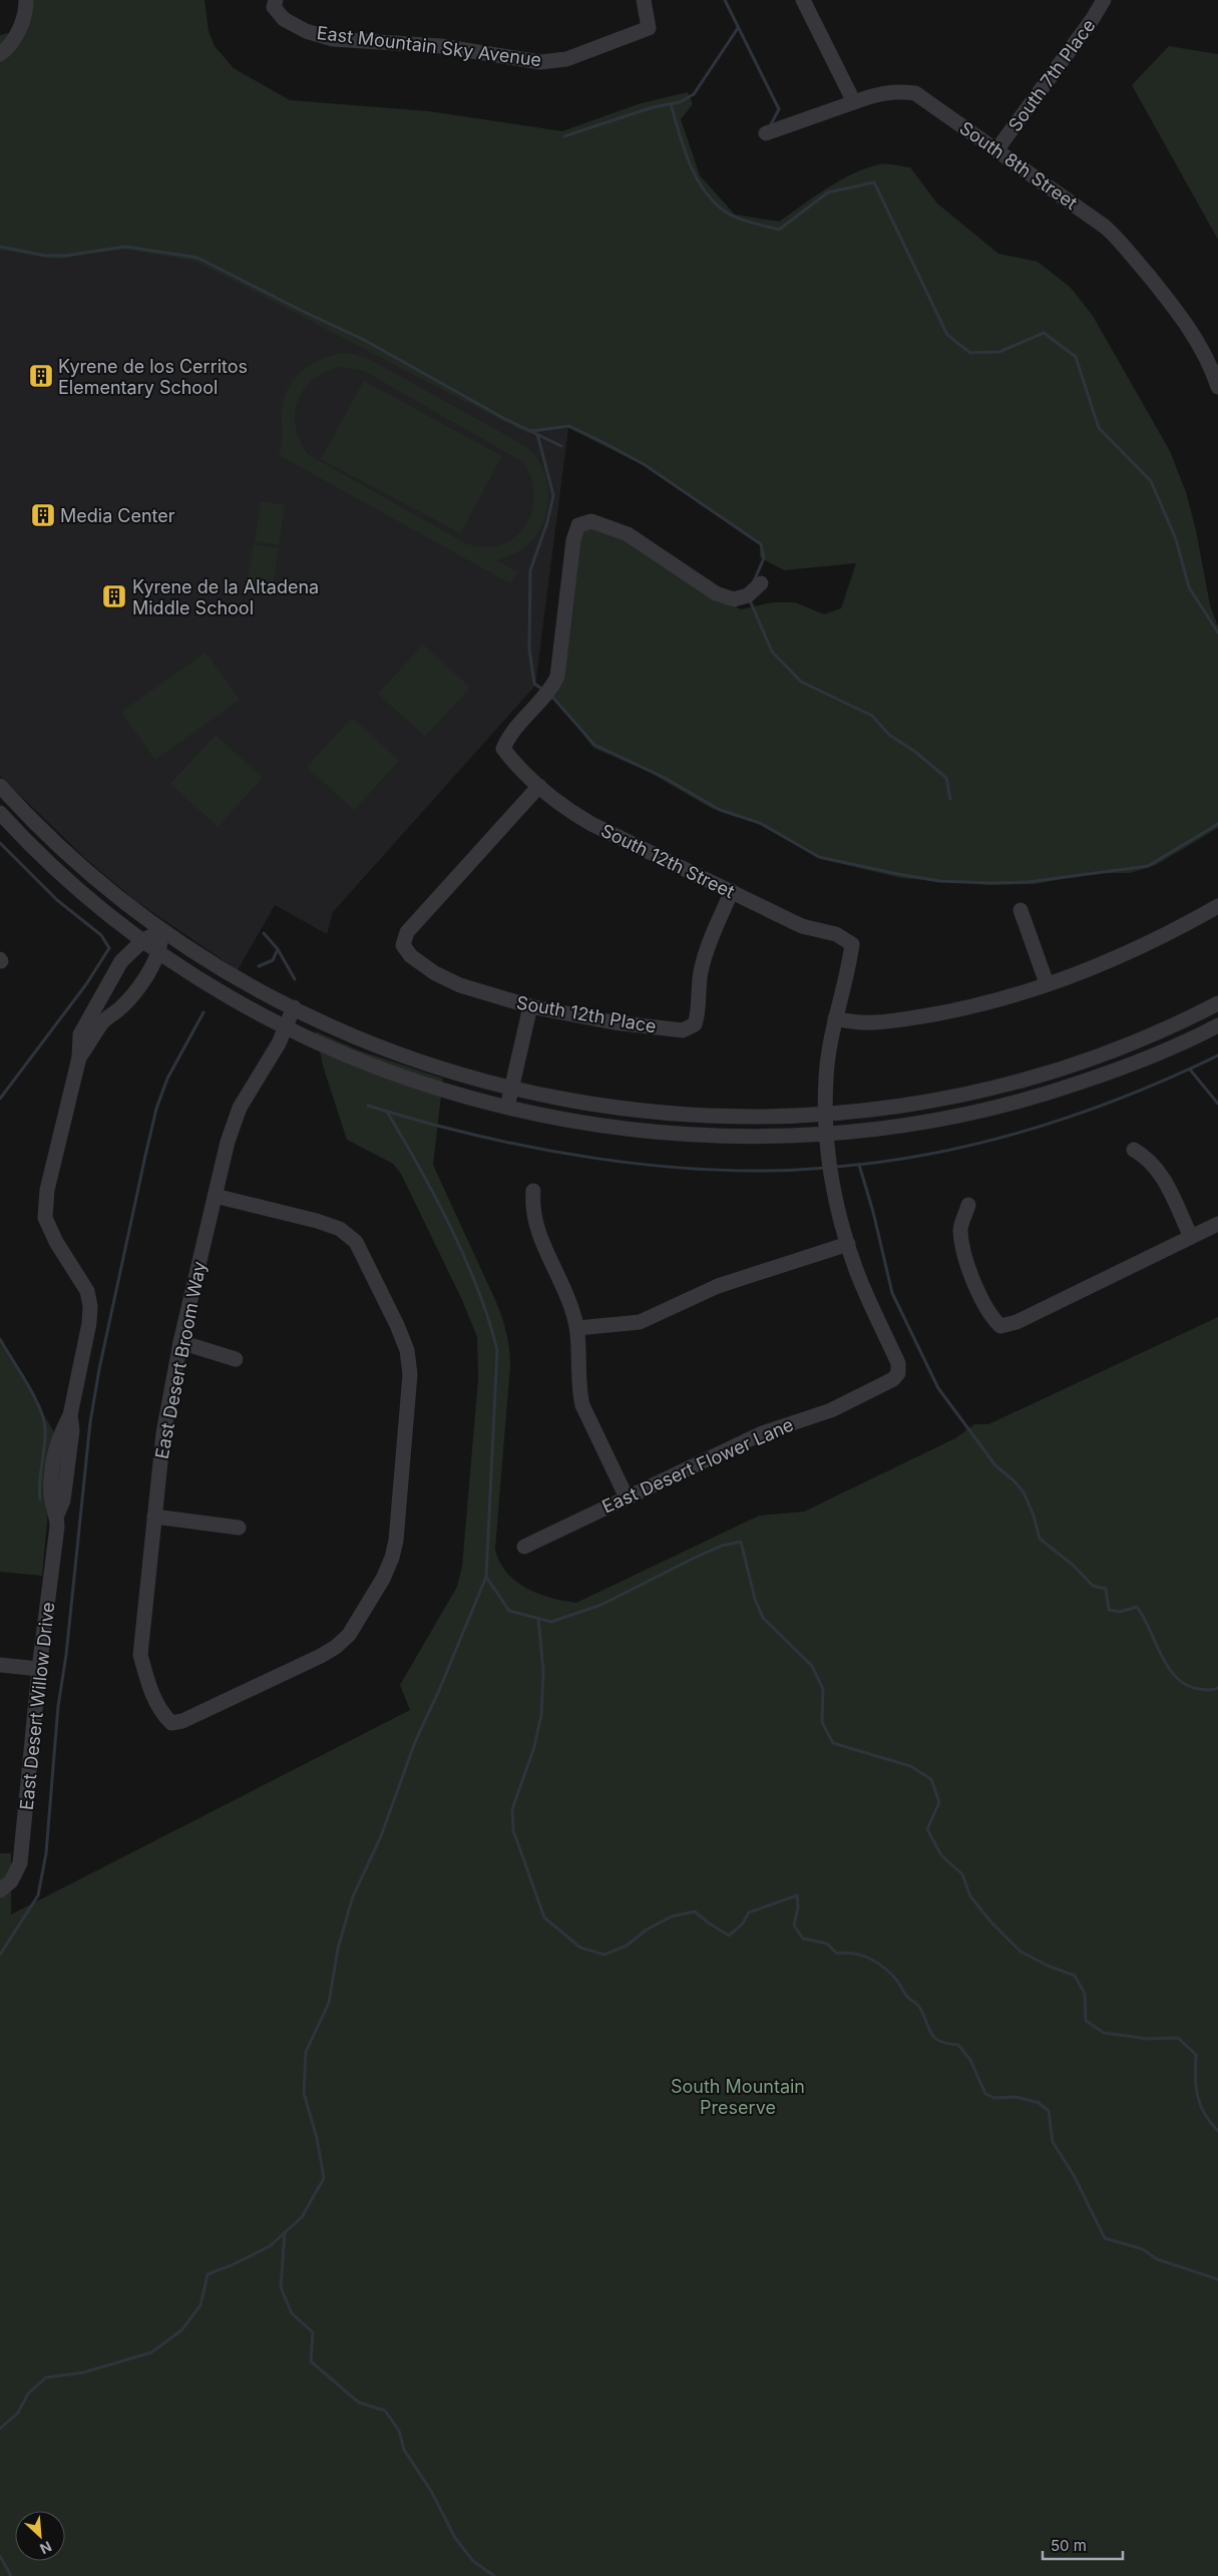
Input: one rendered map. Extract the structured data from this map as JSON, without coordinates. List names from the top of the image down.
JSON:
{
  "streets": {
    "street": [
      "East Mountain Sky Avenue",
      "South 7th Place",
      "South 8th Street",
      "South 12th Street",
      "South 12th Place",
      "East Desert Broom Way",
      "East Desert Flower Lane",
      "East Desert Willow Drive"
    ]
  },
  "crossings": [
    ["South 7th Place", "South 8th Street"],
    ["South 12th Street", "South 12th Place"]
  ],
  "parks": ["South Mountain Preserve"],
  "places": {
    "building": ["Kyrene de los Cerritos Elementary School", "Media Center", "Kyrene de la Altadena Middle School"]
  },
  "scale_bar": "50 m",
  "north": "bottom right"
}
